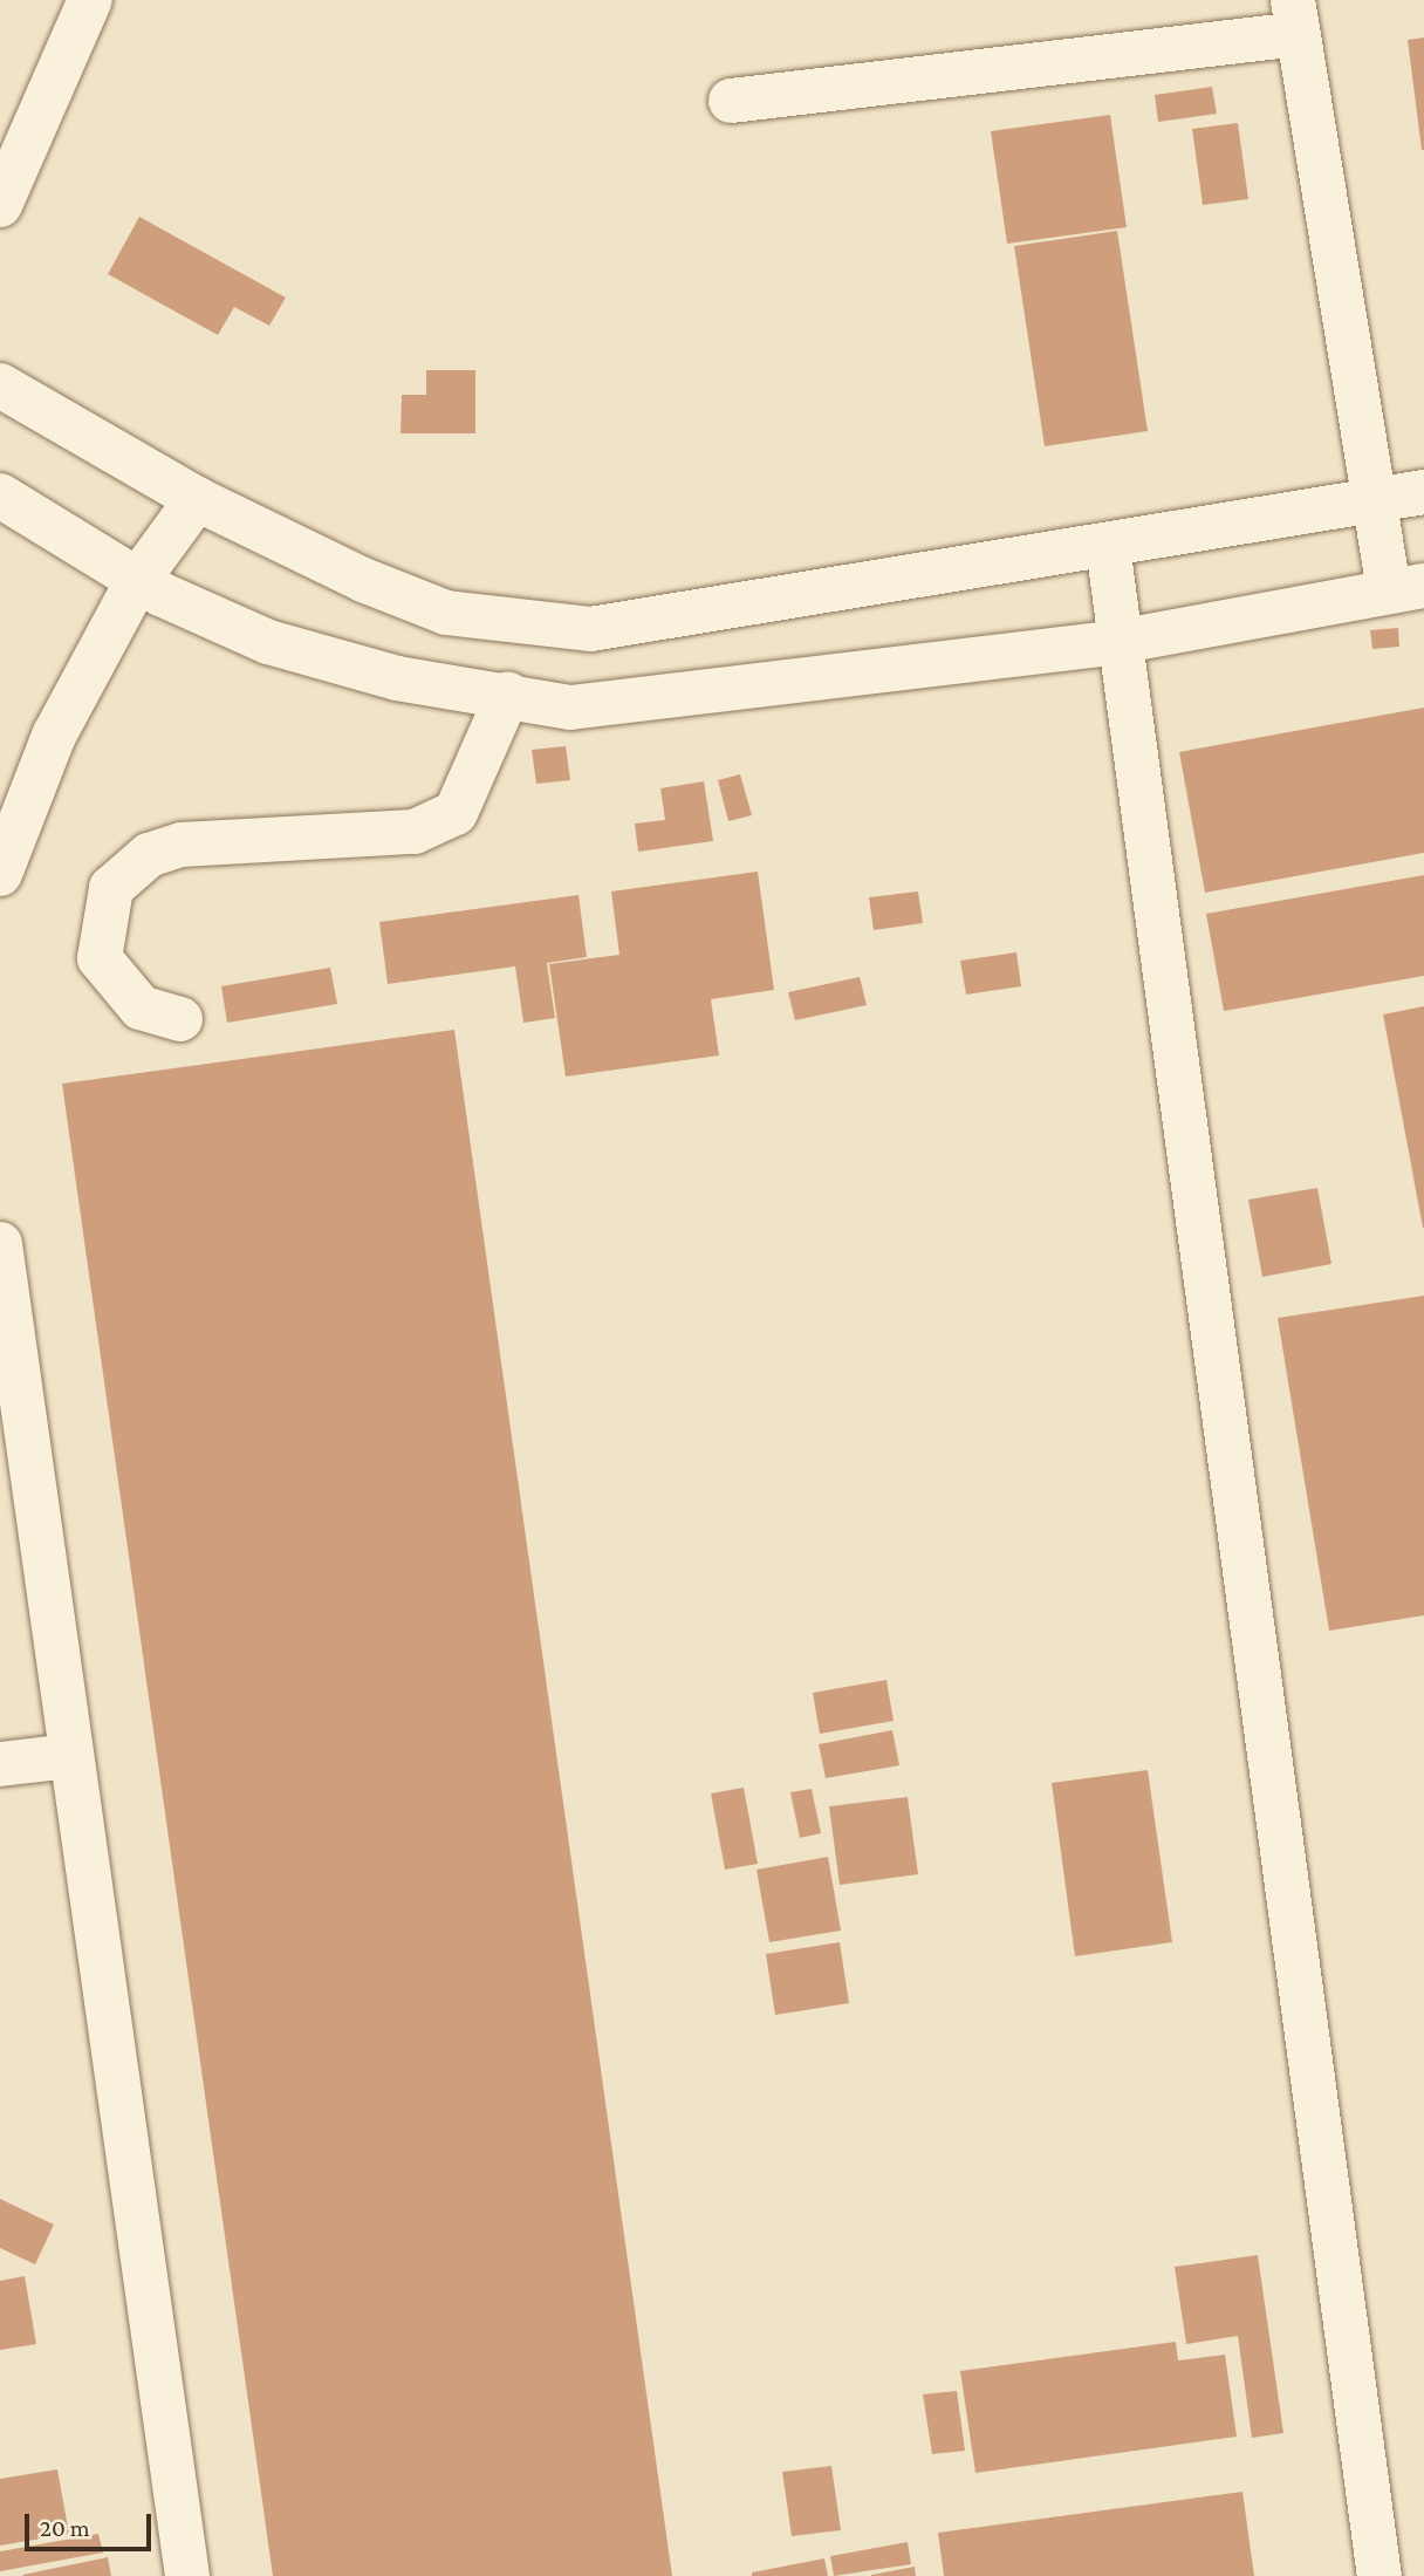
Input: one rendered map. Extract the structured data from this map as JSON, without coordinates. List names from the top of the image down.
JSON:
{
  "scale_bar": "20 m"
}
